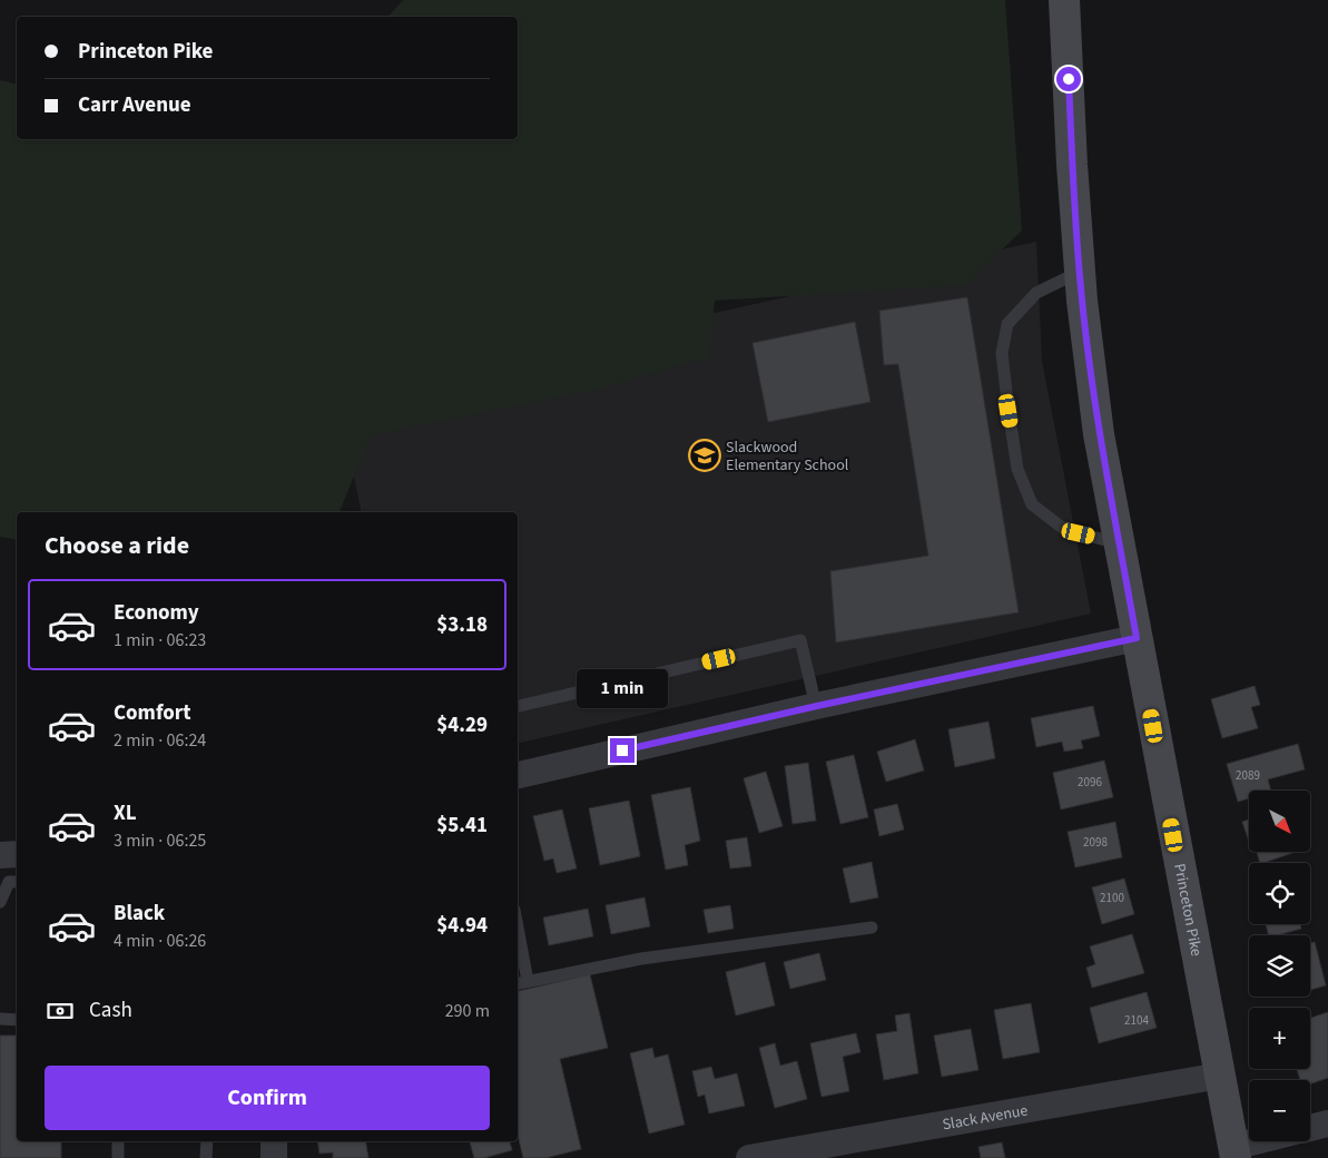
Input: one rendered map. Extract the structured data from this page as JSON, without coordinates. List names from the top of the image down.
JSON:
{
  "streets": {
    "main road": ["Princeton Pike"],
    "street": ["Slack Avenue"]
  },
  "crossings": [
    ["Princeton Pike", "Slack Avenue"]
  ],
  "places": {
    "school or university": ["Slackwood Elementary School"]
  },
  "house_numbers": [
    "2089",
    "2096",
    "2098",
    "2100",
    "2104"
  ],
  "north": "bottom right",
  "page": {
    "banner": ["Princeton Pike", "Carr Avenue"],
    "heading": "Choose a ride",
    "list": [
      {
        "name": "Economy",
        "note": "1 min · 06:23",
        "value": "$3.18"
      },
      {
        "name": "Comfort",
        "note": "2 min · 06:24",
        "value": "$4.29"
      },
      {
        "name": "XL",
        "note": "3 min · 06:25",
        "value": "$5.41"
      },
      {
        "name": "Black",
        "note": "4 min · 06:26",
        "value": "$4.94"
      }
    ],
    "bubble": "1 min",
    "map_buttons": ["+", "−"],
    "pay": ["Cash", "290 m"],
    "buttons": "Confirm"
  }
}
